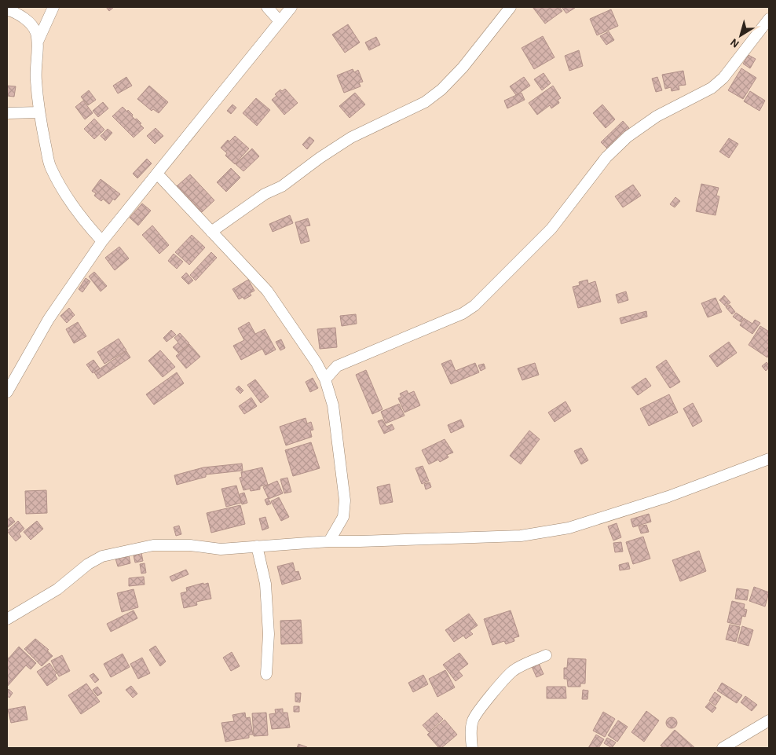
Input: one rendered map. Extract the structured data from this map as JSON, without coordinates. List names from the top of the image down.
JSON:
{
  "north": "bottom left"
}
